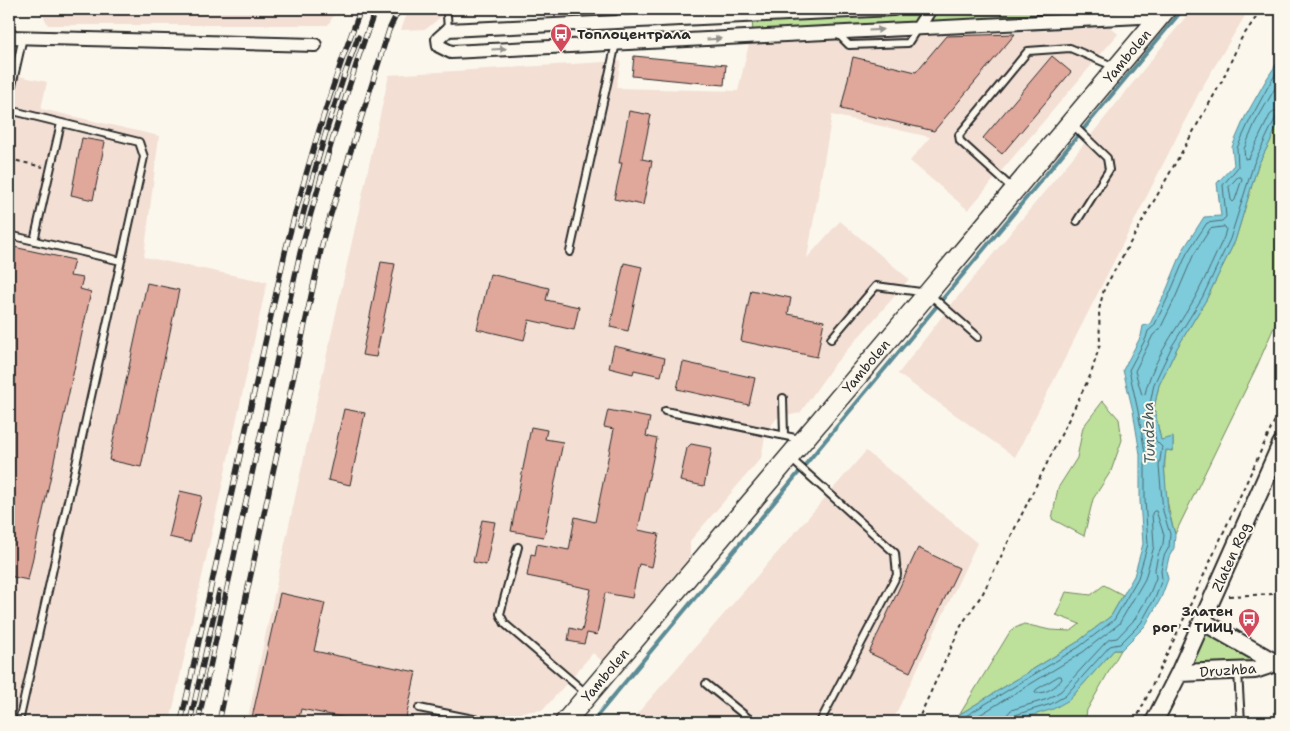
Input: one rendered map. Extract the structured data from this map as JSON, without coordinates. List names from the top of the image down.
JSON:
{
  "streets": {
    "main road": ["Yambolen"],
    "street": ["Zlaten Rog", "Druzhba"]
  },
  "crossings": [
    ["Zlaten Rog", "Druzhba"]
  ],
  "water": ["Tundzha"],
  "places": {
    "bus stop": ["Топлоцентрала", "Златен рог - ТИИЦ"]
  }
}
